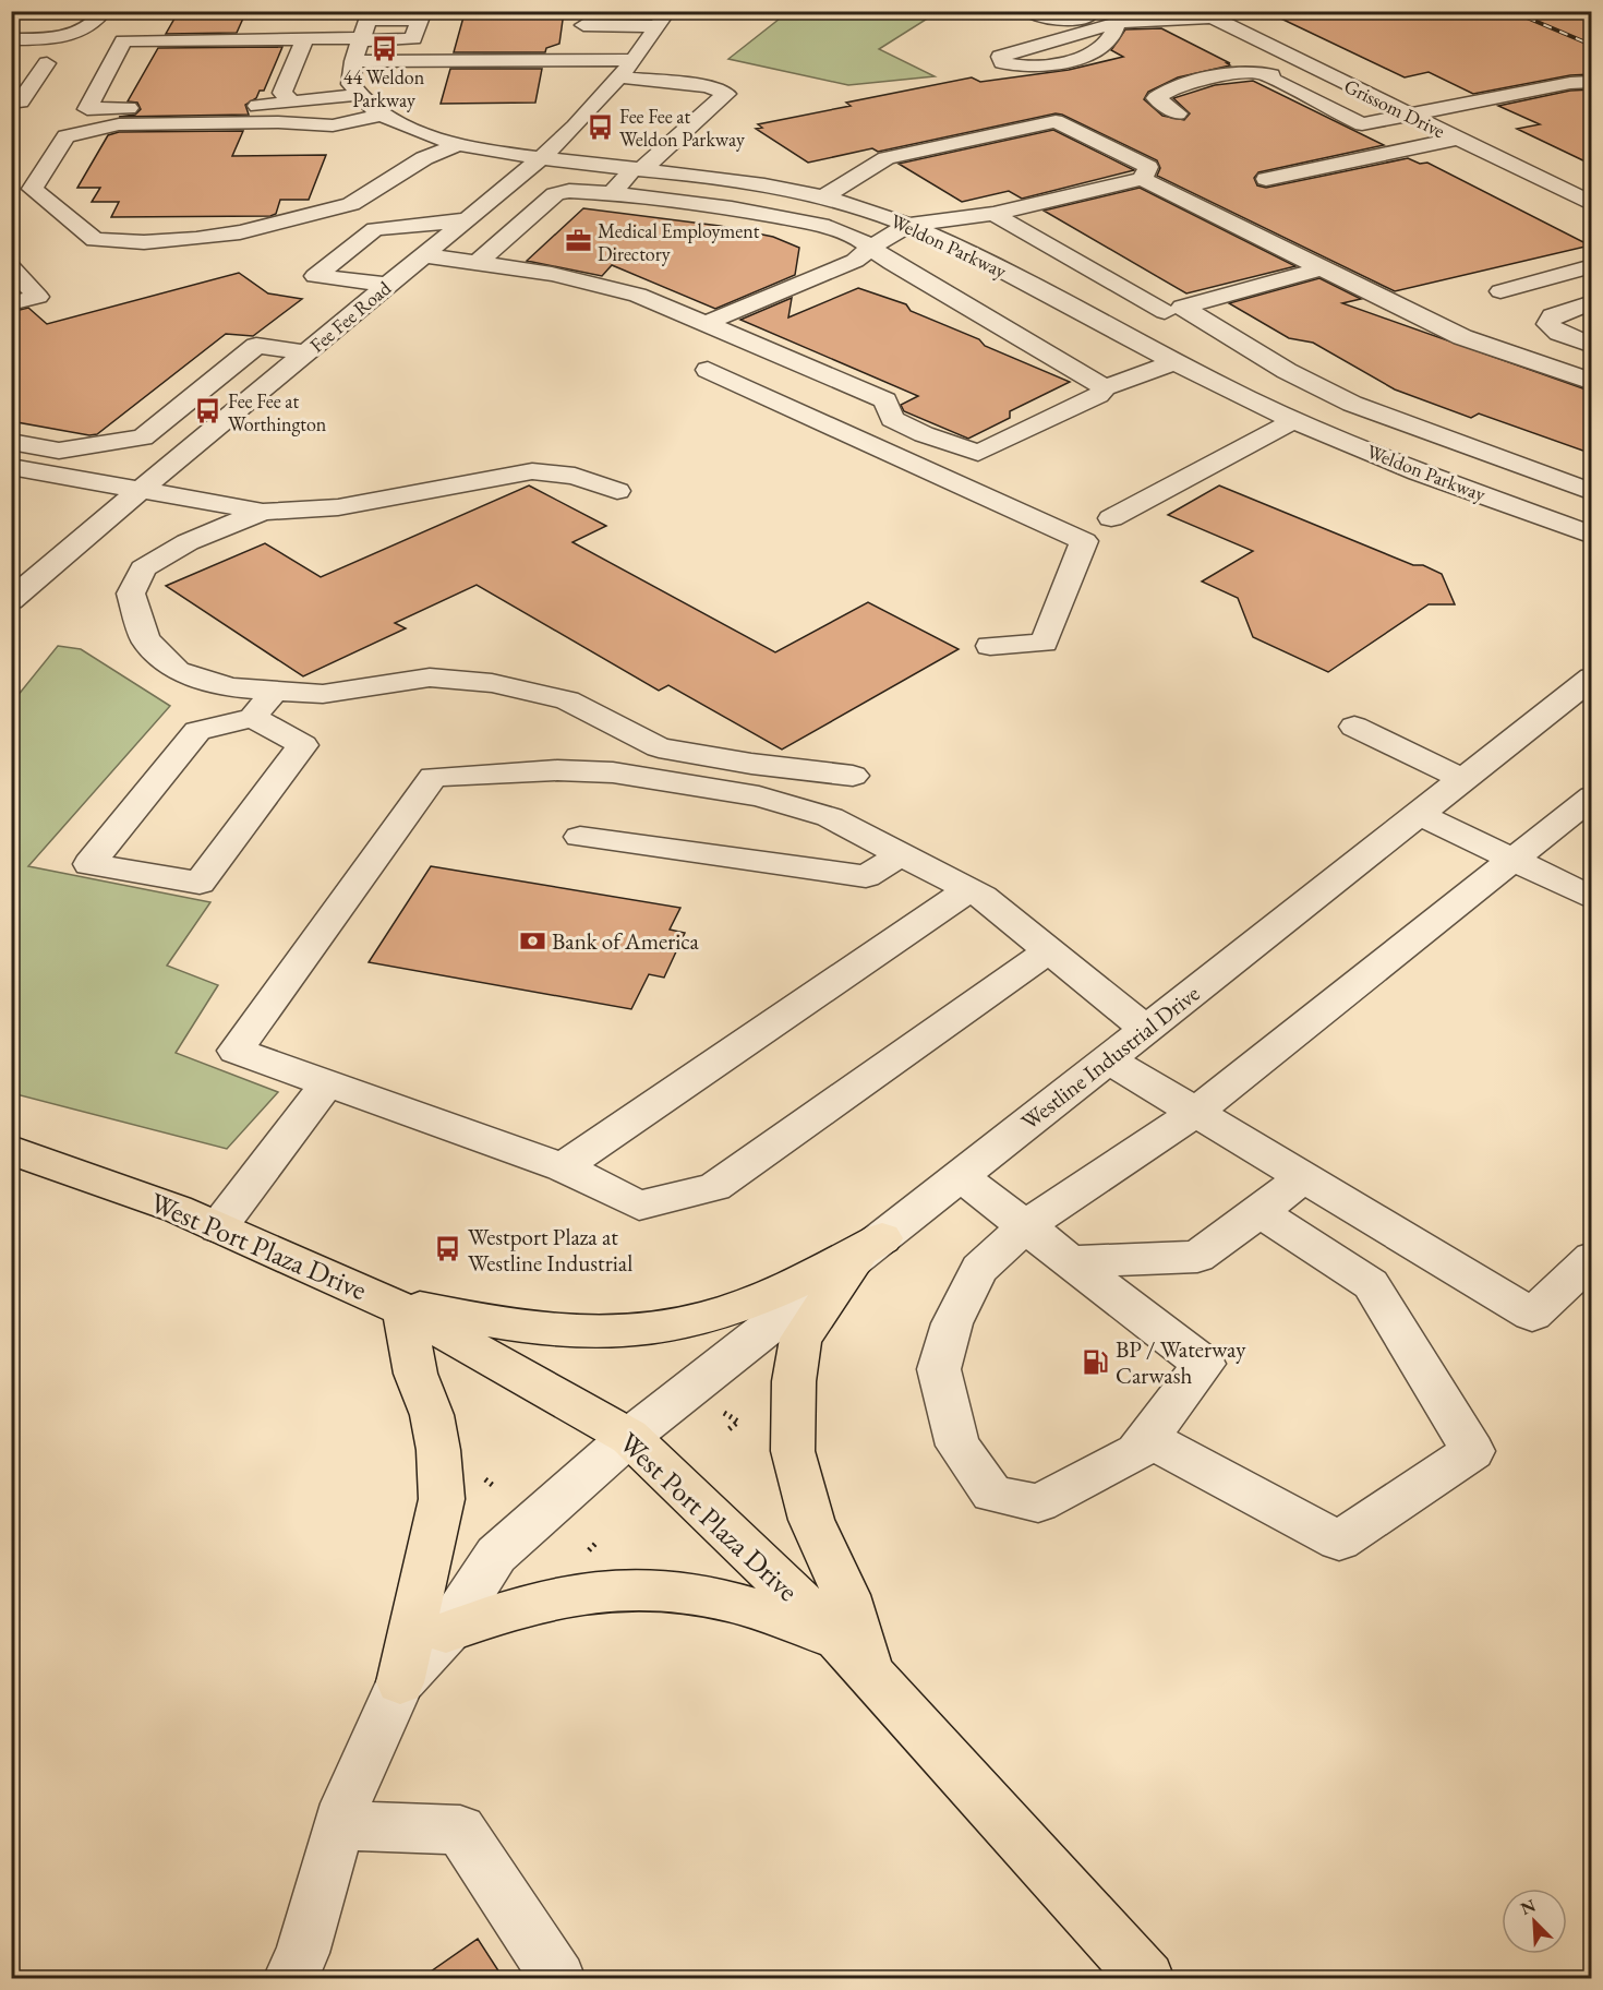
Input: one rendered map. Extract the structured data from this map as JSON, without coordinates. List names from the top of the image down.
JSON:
{
  "streets": {
    "main road": ["West Port Plaza Drive"],
    "street": [
      "Grissom Drive",
      "Weldon Parkway",
      "Fee Fee Road",
      "Westline Industrial Drive"
    ]
  },
  "crossings": [
    ["Weldon Parkway", "Fee Fee Road"],
    ["Westline Industrial Drive", "West Port Plaza Drive"]
  ],
  "places": {
    "bus stop": [
      "44 Weldon Parkway",
      "Fee Fee at Weldon Parkway",
      "Fee Fee at Worthington",
      "Westport Plaza at Westline Industrial"
    ],
    "office": ["Medical Employment Directory"],
    "bank": ["Bank of America"],
    "fuel station": ["BP / Waterway Carwash"]
  },
  "north": "top left"
}
